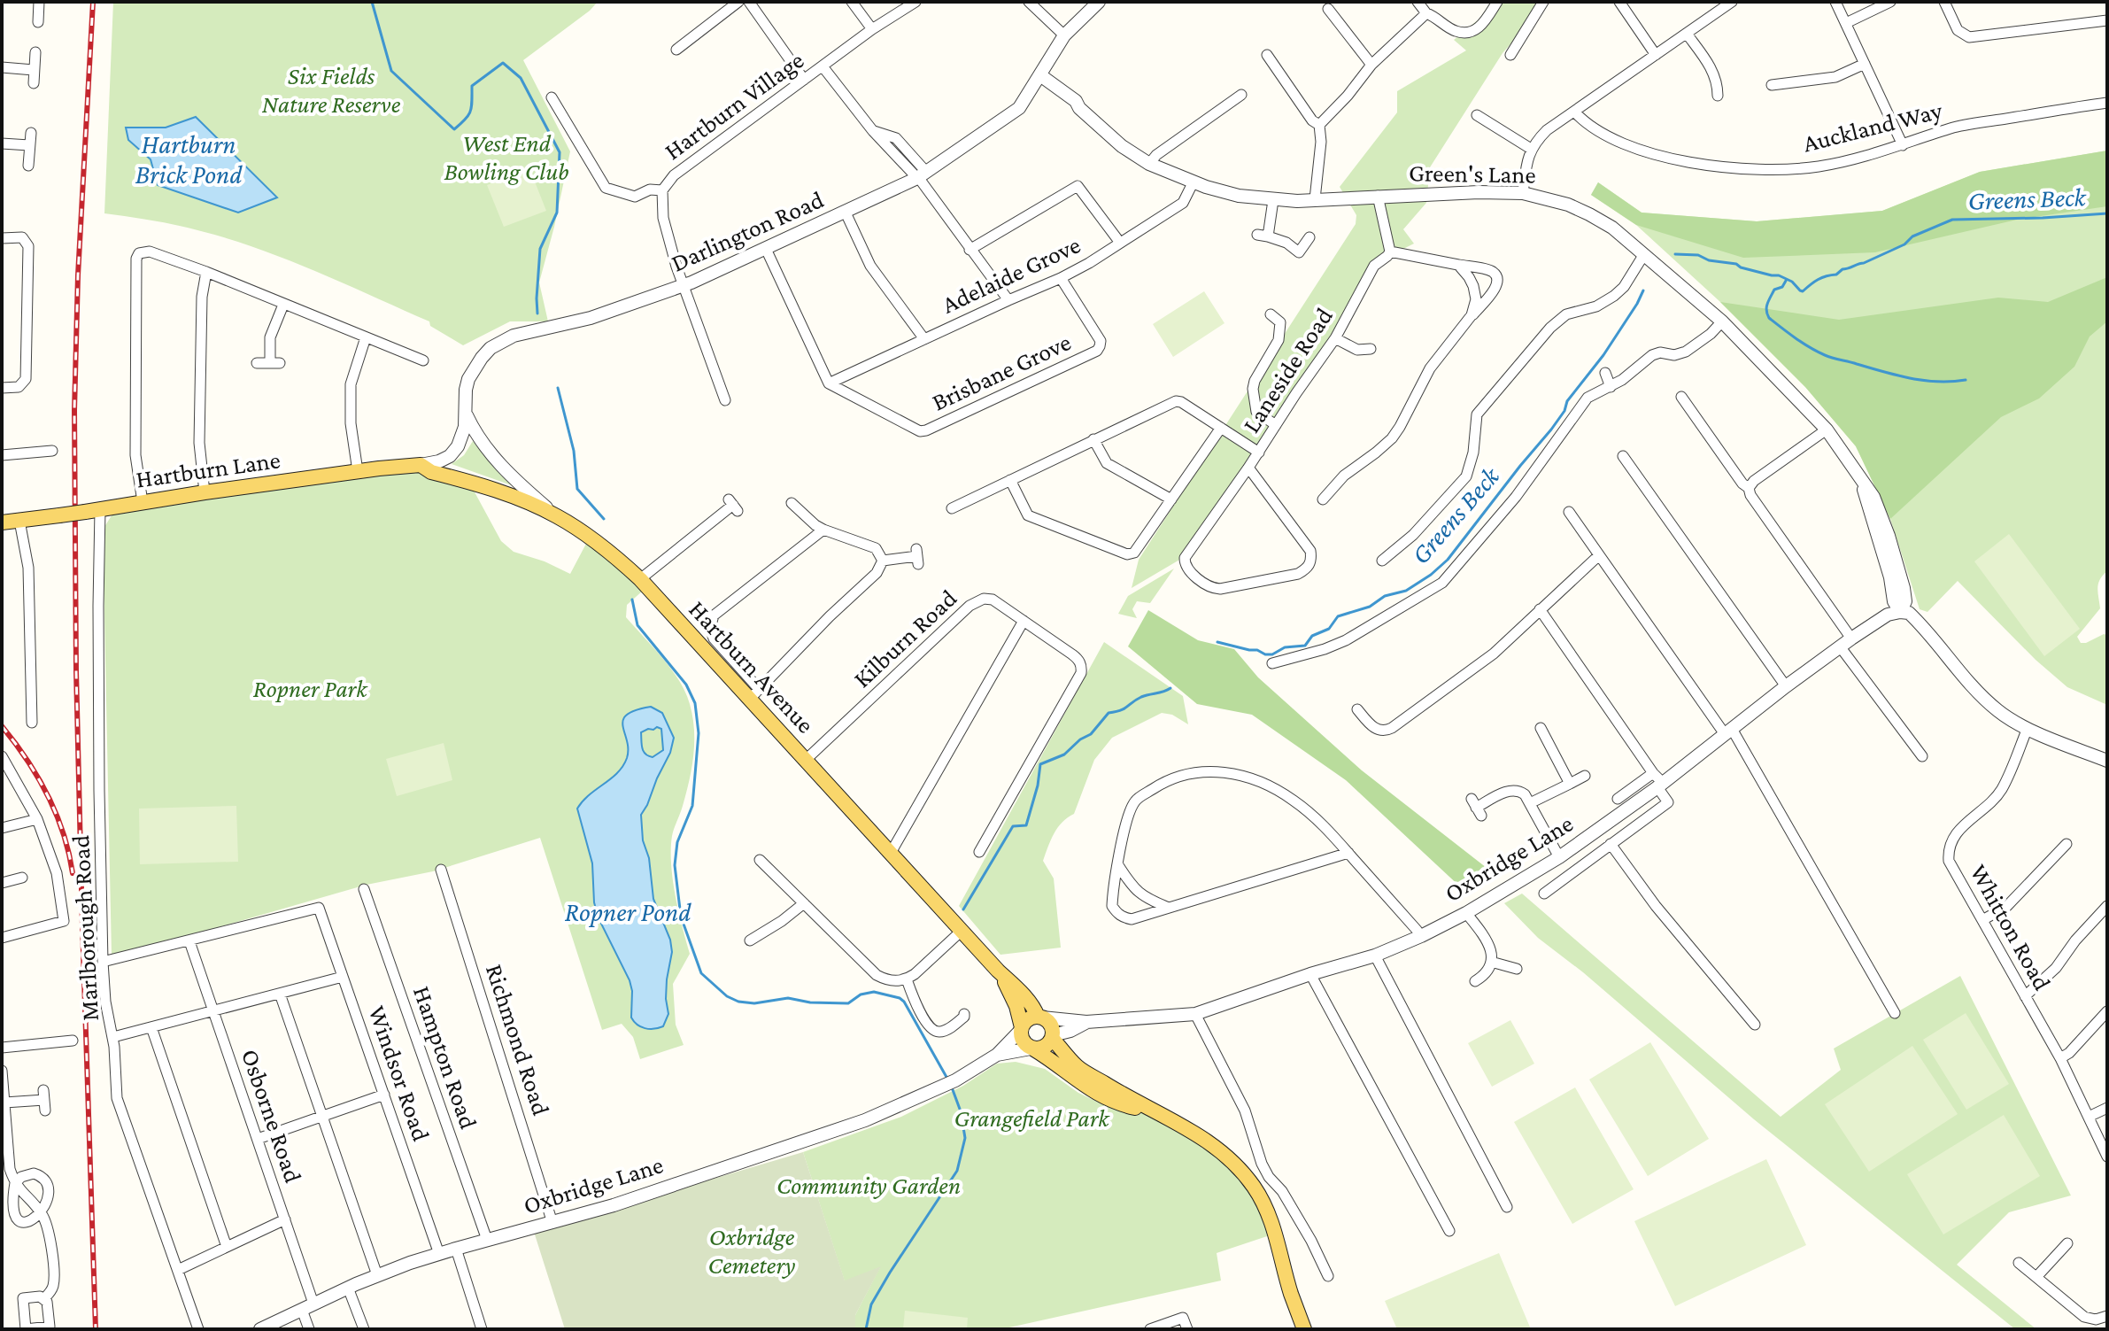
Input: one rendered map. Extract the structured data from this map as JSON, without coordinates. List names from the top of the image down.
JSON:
{
  "streets": {
    "main road": ["Hartburn Lane", "Hartburn Avenue"],
    "street": [
      "Hartburn Village",
      "Auckland Way",
      "Green's Lane",
      "Darlington Road",
      "Adelaide Grove",
      "Laneside Road",
      "Brisbane Grove",
      "Kilburn Road",
      "Oxbridge Lane",
      "Whitton Road",
      "Marlborough Road",
      "Richmond Road",
      "Hampton Road",
      "Windsor Road",
      "Osborne Road"
    ]
  },
  "crossings": [
    ["Hartburn Village", "Darlington Road"],
    ["Green's Lane", "Darlington Road"],
    ["Green's Lane", "Adelaide Grove"],
    ["Green's Lane", "Oxbridge Lane"],
    ["Darlington Road", "Hartburn Lane"],
    ["Darlington Road", "Hartburn Avenue"],
    ["Adelaide Grove", "Brisbane Grove"],
    ["Hartburn Lane", "Hartburn Avenue"],
    ["Hartburn Lane", "Marlborough Road"],
    ["Kilburn Road", "Hartburn Avenue"],
    ["Hartburn Avenue", "Oxbridge Lane"],
    ["Oxbridge Lane", "Richmond Road"],
    ["Oxbridge Lane", "Hampton Road"],
    ["Oxbridge Lane", "Windsor Road"],
    ["Oxbridge Lane", "Osborne Road"],
    ["Windsor Road", "Osborne Road"]
  ],
  "water": ["Hartburn Brick Pond", "Greens Beck", "Ropner Pond"],
  "parks": [
    "Six Fields Nature Reserve",
    "West End Bowling Club",
    "Ropner Park",
    "Grangefield Park",
    "Community Garden",
    "Oxbridge Cemetery"
  ]
}
